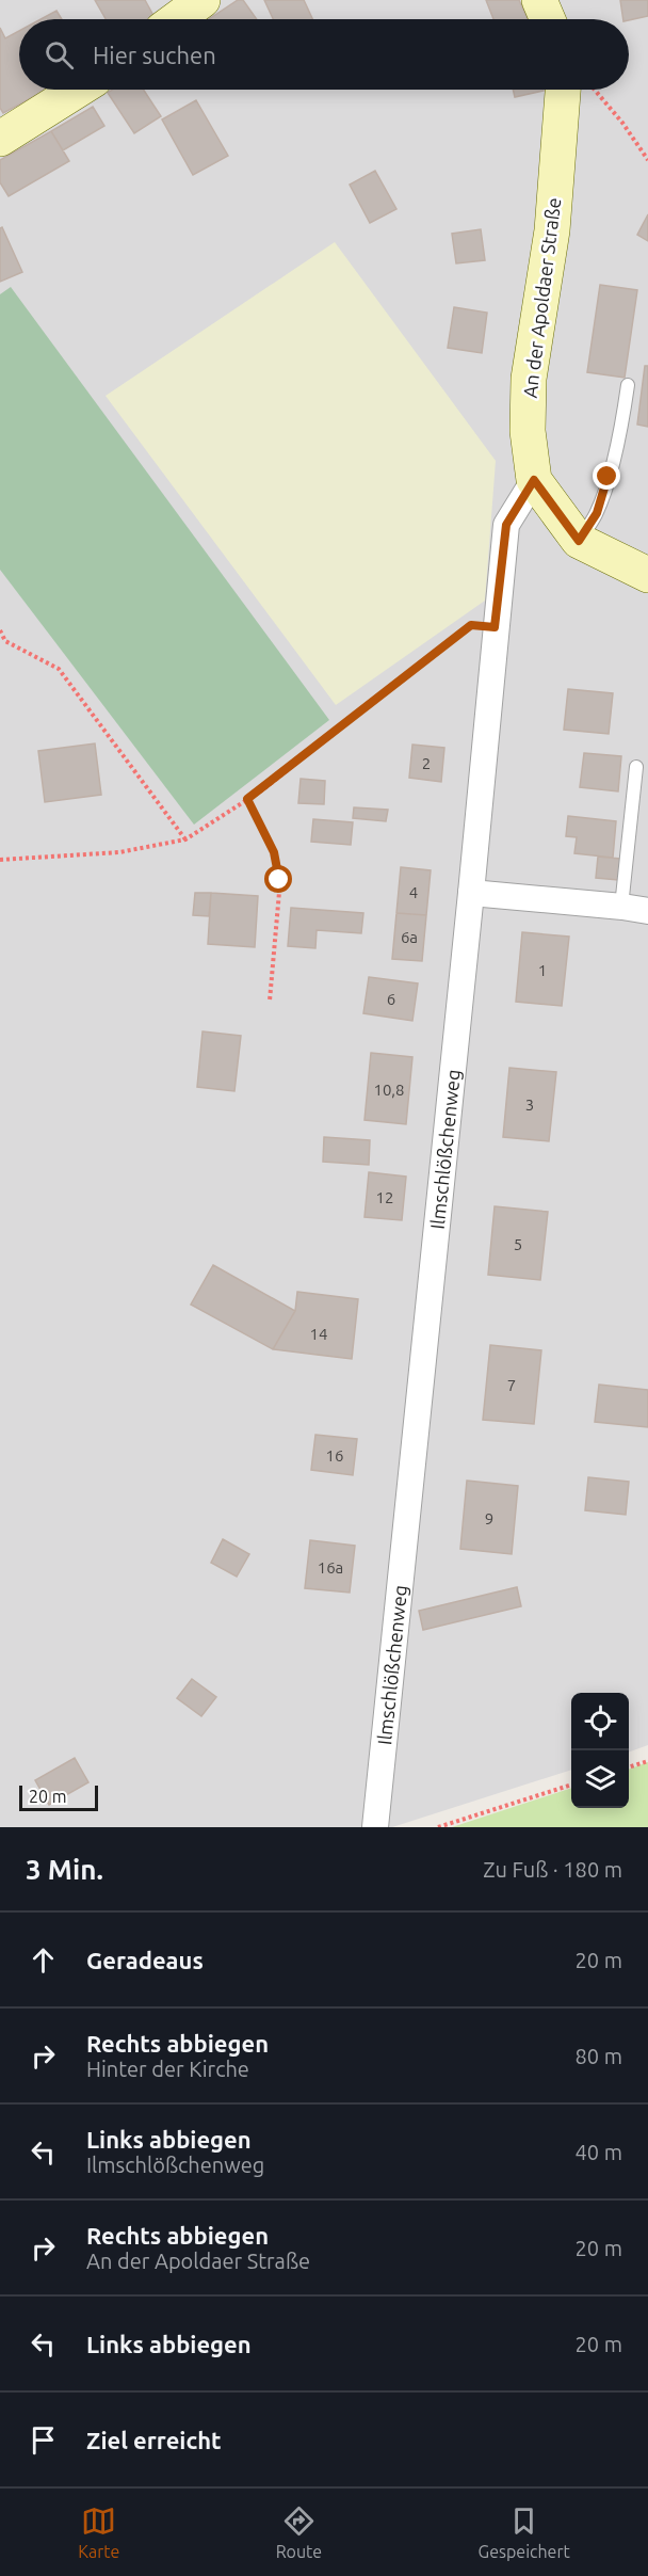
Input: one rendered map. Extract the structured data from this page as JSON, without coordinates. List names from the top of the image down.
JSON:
{
  "streets": {
    "main road": ["An der Apoldaer Straße"],
    "street": ["Ilmschlößchenweg"]
  },
  "crossings": [
    ["An der Apoldaer Straße", "Ilmschlößchenweg"]
  ],
  "house_numbers": [
    "2",
    "4",
    "6a",
    "1",
    "6",
    "10,8",
    "3",
    "12",
    "5",
    "14",
    "7",
    "16",
    "9",
    "16a"
  ],
  "scale_bar": "20 m",
  "page": {
    "search": "Hier suchen",
    "scale": "20 m",
    "heading": ["3 Min.", "Zu Fuß · 180 m"],
    "list": [
      ["Geradeaus", "20 m"],
      ["Rechts abbiegen", "Hinter der Kirche", "80 m"],
      ["Links abbiegen", "Ilmschlößchenweg", "40 m"],
      ["Rechts abbiegen", "An der Apoldaer Straße", "20 m"],
      ["Links abbiegen", "20 m"],
      "Ziel erreicht"
    ],
    "nav": ["Karte", "Route", "Gespeichert"]
  }
}
